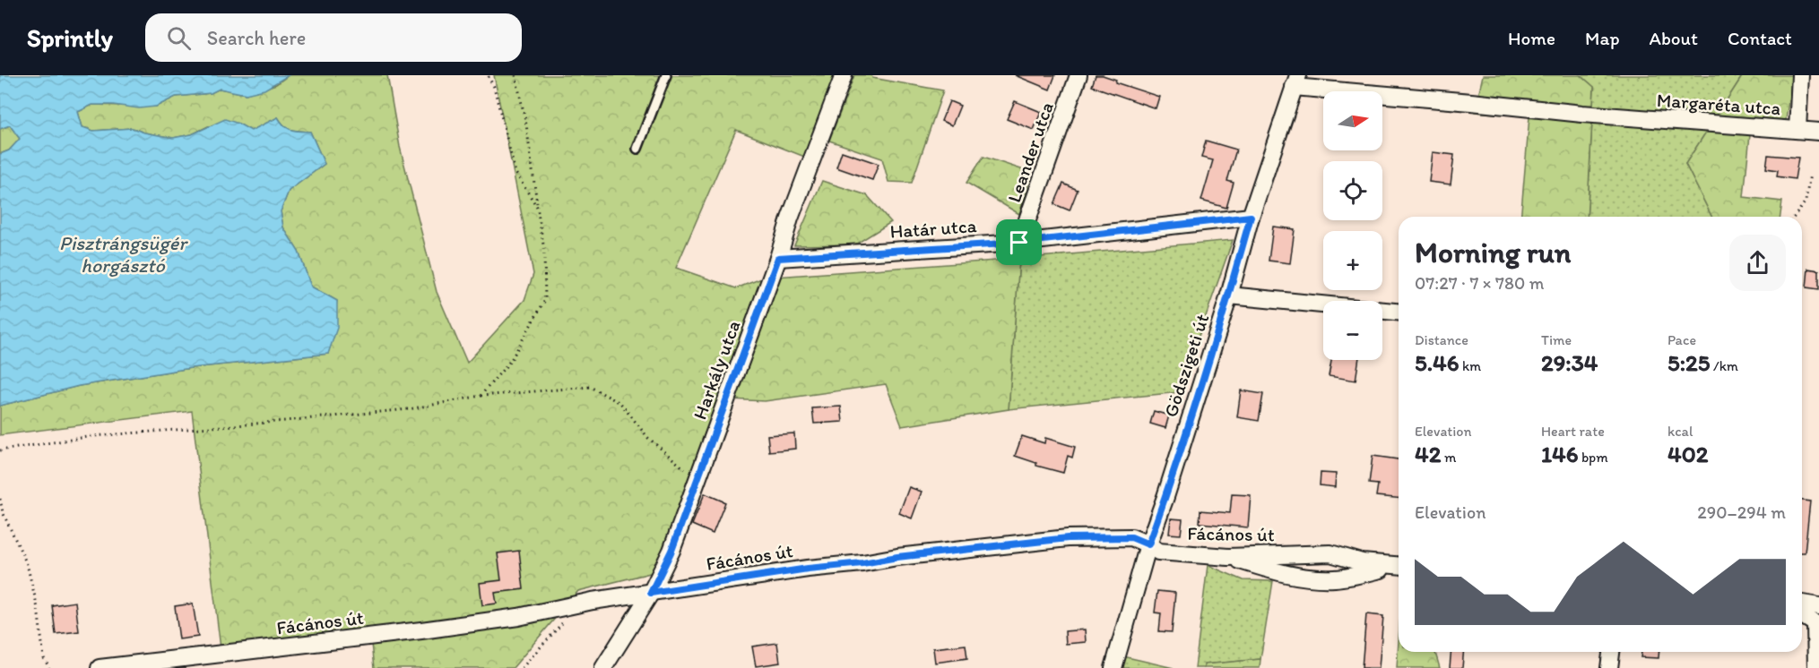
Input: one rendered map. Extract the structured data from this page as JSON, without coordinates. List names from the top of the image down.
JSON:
{
  "streets": {
    "street": [
      "Margaréta utca",
      "Leander utca",
      "Határ utca",
      "Gödszigeti út",
      "Harkály utca",
      "Fácános út"
    ]
  },
  "crossings": [
    ["Margaréta utca", "Gödszigeti út"],
    ["Leander utca", "Határ utca"],
    ["Határ utca", "Gödszigeti út"],
    ["Határ utca", "Harkály utca"],
    ["Gödszigeti út", "Fácános út"],
    ["Harkály utca", "Fácános út"]
  ],
  "water": ["Pisztrángsügér horgásztó"],
  "north": "right",
  "page": {
    "header": "Sprintly",
    "search": "Search here",
    "nav": [
      "Home",
      "Map",
      "About",
      "Contact"
    ],
    "map_buttons": ["+", "−"],
    "heading": ["Morning run", "07:27 · 7 × 780 m"],
    "stats": [
      ["Distance", "5.46 km"],
      ["Time", "29:34"],
      ["Pace", "5:25 /km"],
      ["Elevation", "42 m"],
      ["Heart rate", "146 bpm"],
      ["kcal", "402"]
    ],
    "chart": ["Elevation", "290–294 m"]
  }
}
